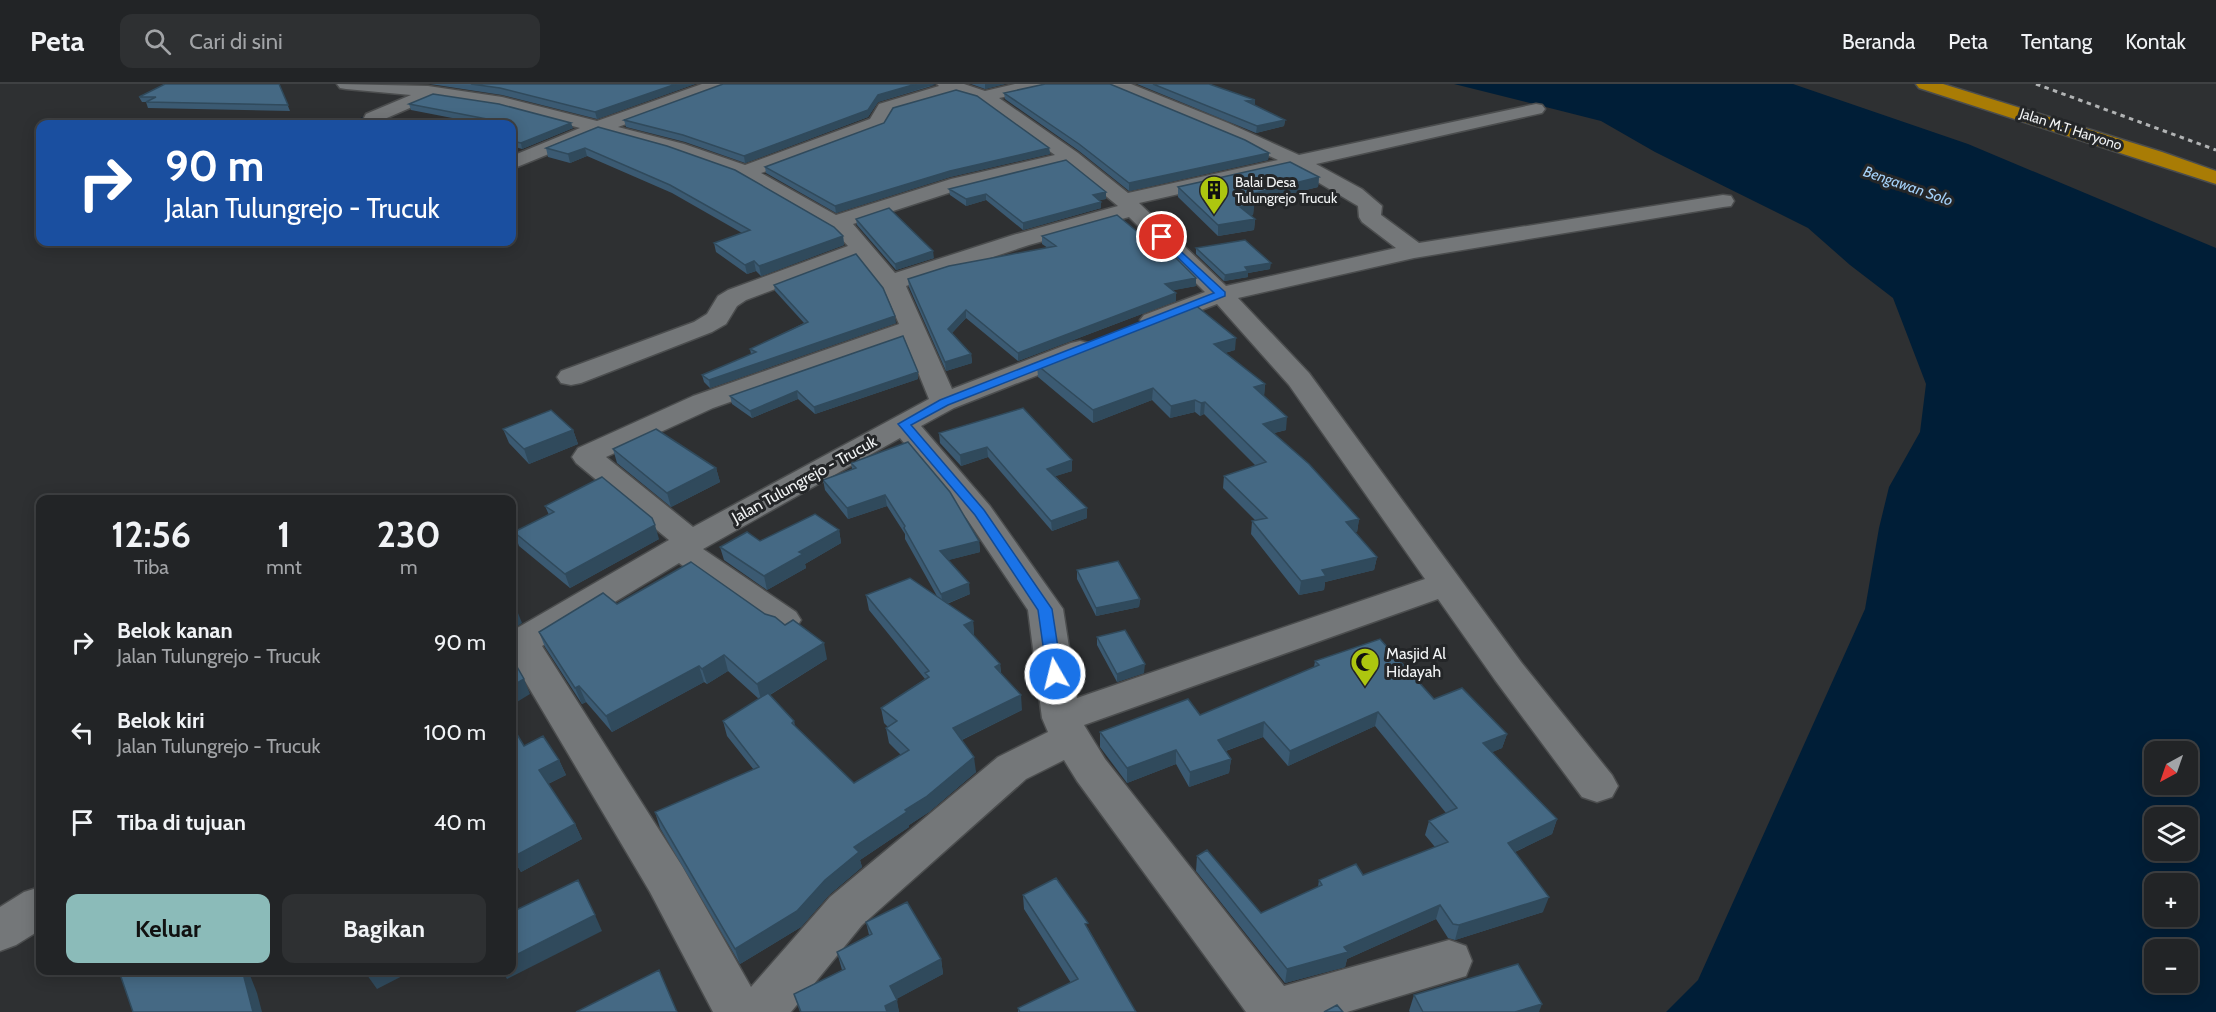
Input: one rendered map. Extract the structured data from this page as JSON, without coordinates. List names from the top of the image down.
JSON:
{
  "streets": {
    "highway": ["Jalan M.T Haryono"],
    "street": ["Jalan Tulungrejo - Trucuk"]
  },
  "water": ["Bengawan Solo"],
  "places": {
    "building": ["Balai Desa Tulungrejo Trucuk"],
    "mosque": ["Masjid Al Hidayah"]
  },
  "north": "bottom left",
  "page": {
    "header": "Peta",
    "search": "Cari di sini",
    "nav": [
      "Beranda",
      "Peta",
      "Tentang",
      "Kontak"
    ],
    "turn": ["90 m", "Jalan Tulungrejo - Trucuk"],
    "eta": [
      "12:56",
      "Tiba",
      "1",
      "mnt",
      "230",
      "m"
    ],
    "list": [
      {
        "name": "Belok kanan",
        "note": "Jalan Tulungrejo - Trucuk",
        "value": "90 m"
      },
      {
        "name": "Belok kiri",
        "note": "Jalan Tulungrejo - Trucuk",
        "value": "100 m"
      },
      {
        "name": "Tiba di tujuan",
        "value": "40 m"
      }
    ],
    "map_buttons": ["+", "−"],
    "buttons": ["Keluar", "Bagikan"]
  }
}
